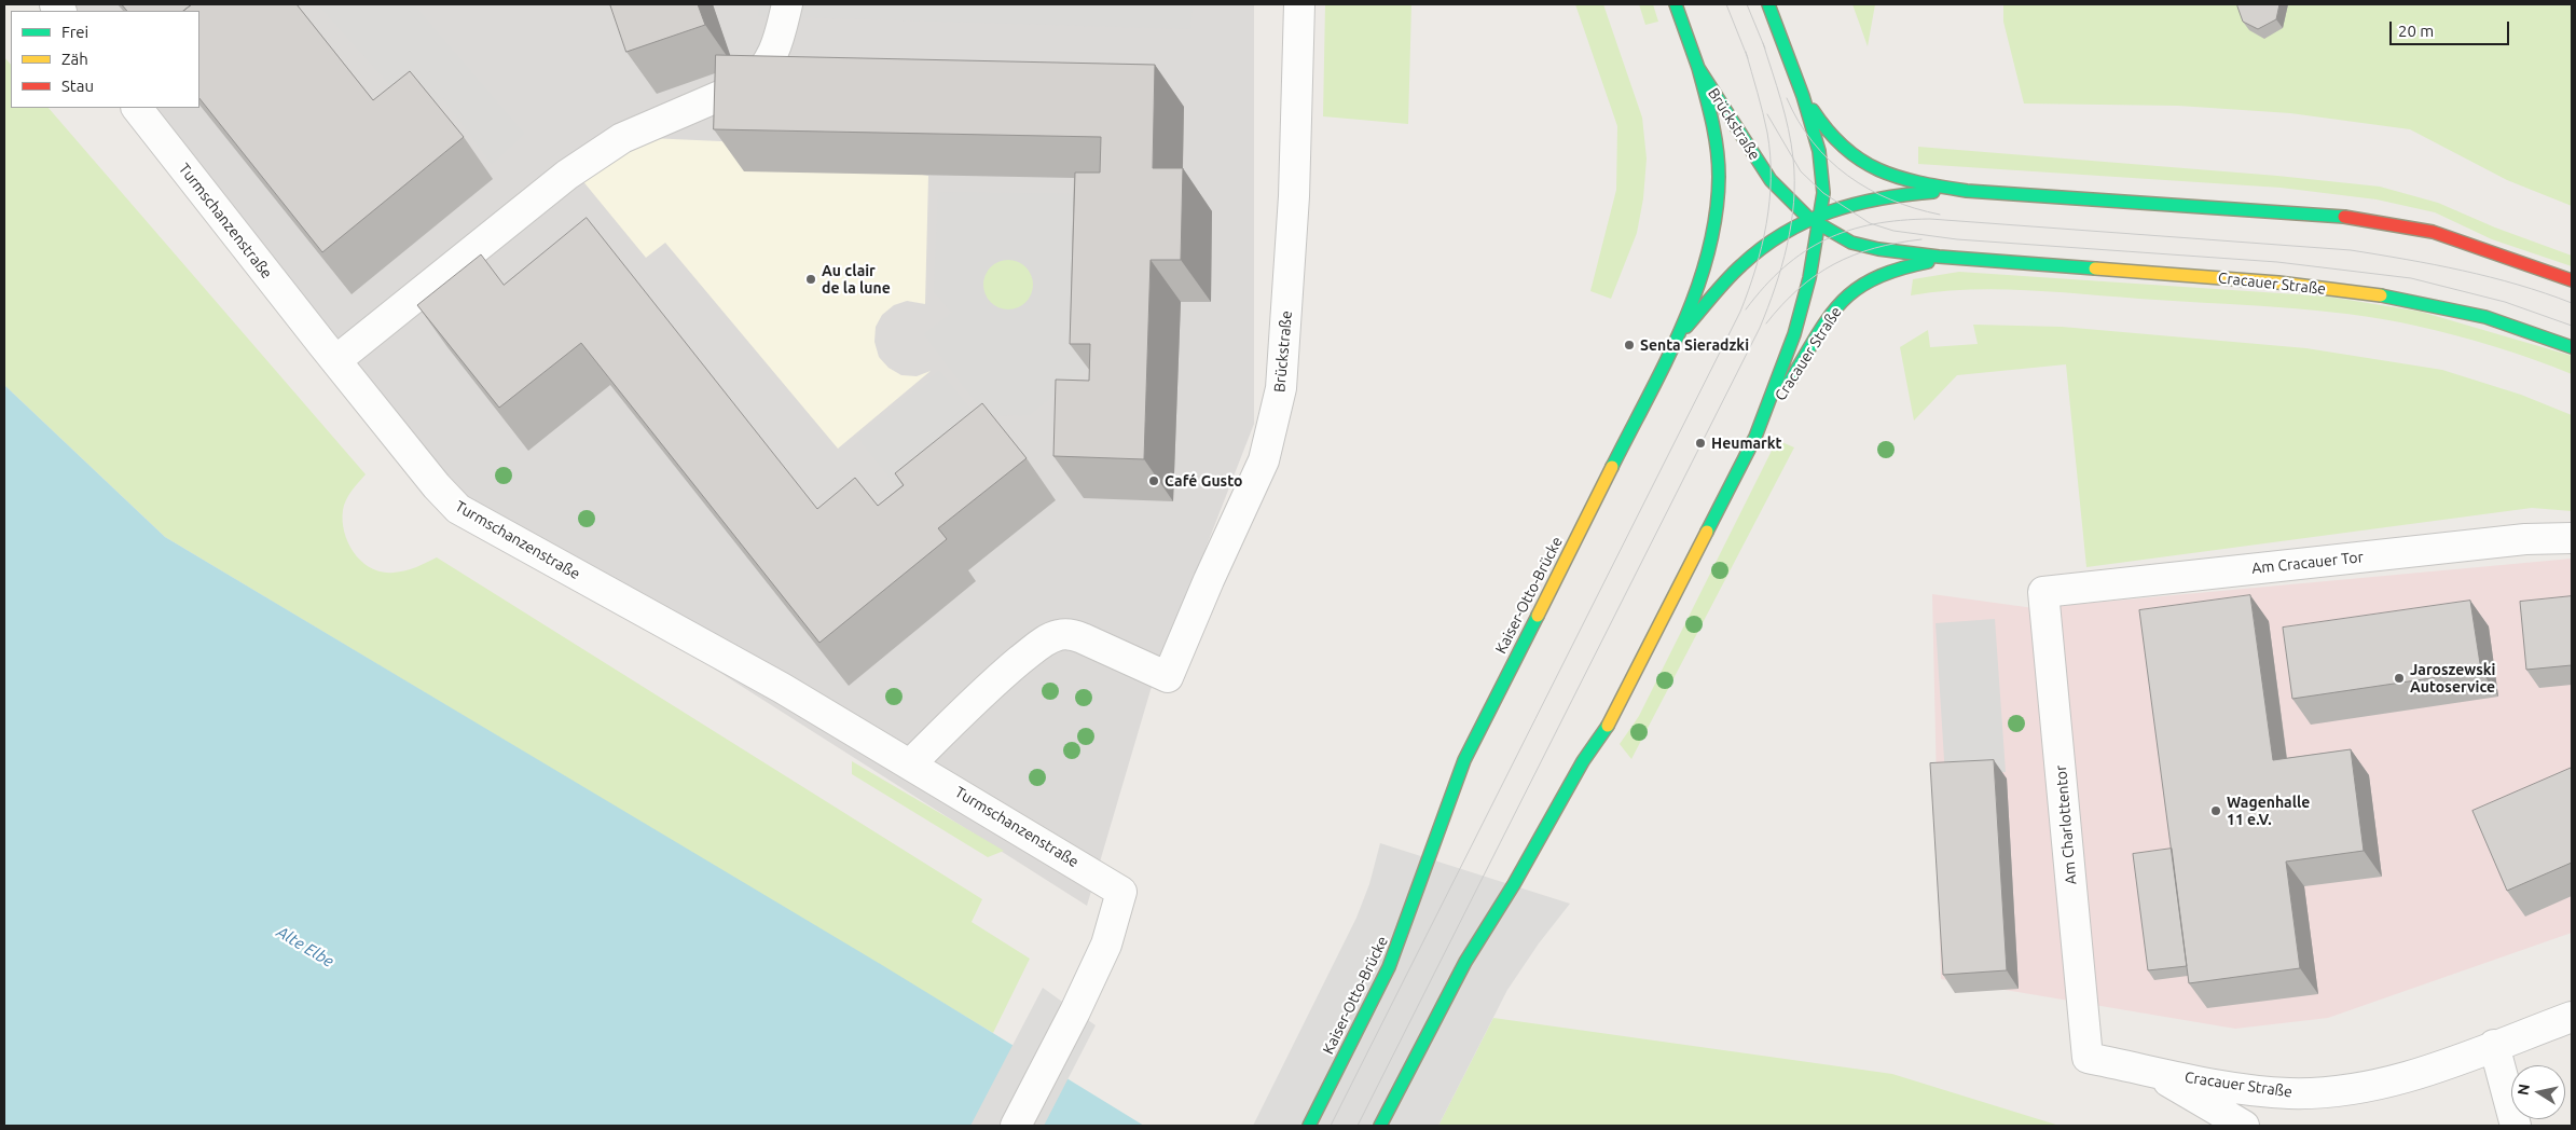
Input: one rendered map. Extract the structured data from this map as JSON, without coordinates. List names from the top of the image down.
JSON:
{
  "streets": {
    "main road": ["Brückstraße", "Cracauer Straße", "Kaiser-Otto-Brücke"],
    "street": ["Turmschanzenstraße", "Am Cracauer Tor", "Am Charlottentor"]
  },
  "crossings": [
    ["Brückstraße", "Turmschanzenstraße"],
    ["Brückstraße", "Cracauer Straße"],
    ["Brückstraße", "Kaiser-Otto-Brücke"],
    ["Cracauer Straße", "Am Charlottentor"],
    ["Am Cracauer Tor", "Am Charlottentor"]
  ],
  "water": ["Alte Elbe"],
  "places": [
    "Au clair de la lune",
    "Senta Sieradzki",
    "Heumarkt",
    "Café Gusto",
    "Jaroszewski Autoservice",
    "Wagenhalle 11 e.V."
  ],
  "legend": ["Frei", "Zäh", "Stau"],
  "scale_bar": "20 m",
  "north": "left"
}
